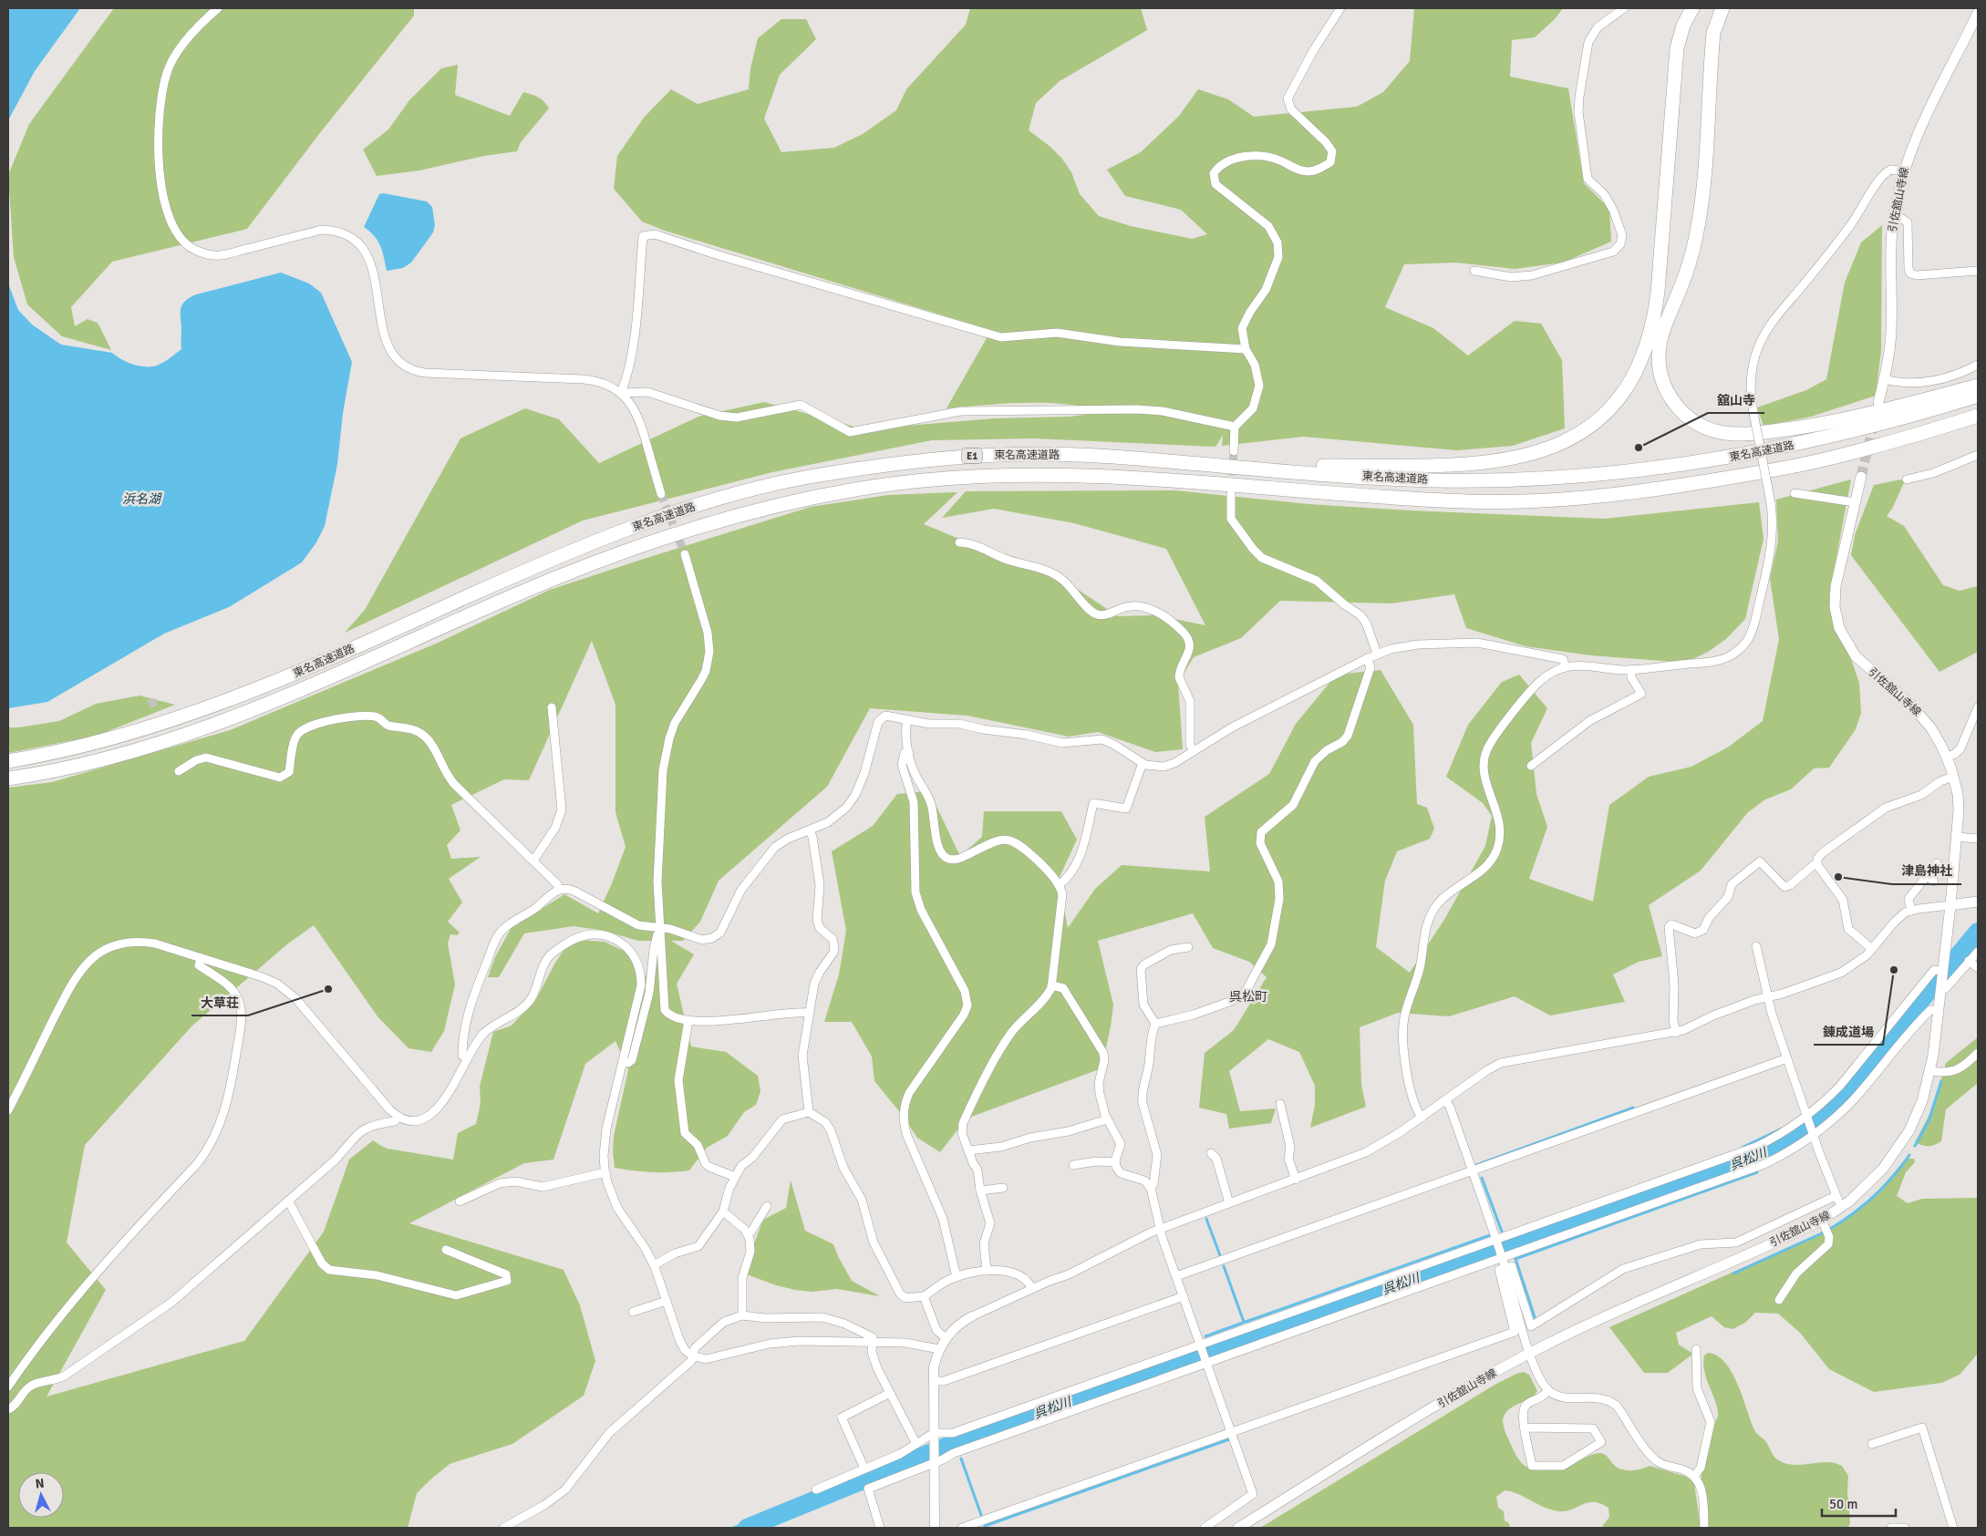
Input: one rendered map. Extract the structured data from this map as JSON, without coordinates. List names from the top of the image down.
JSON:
{
  "streets": {
    "highway": ["東名高速道路", "E1"],
    "main road": ["引佐舘山寺線"]
  },
  "districts": ["呉松町"],
  "water": ["浜名湖", "呉松川"],
  "places": [
    "舘山寺",
    "津島神社",
    "錬成道場",
    "大草荘"
  ],
  "scale_bar": "50 m",
  "north": "top"
}
